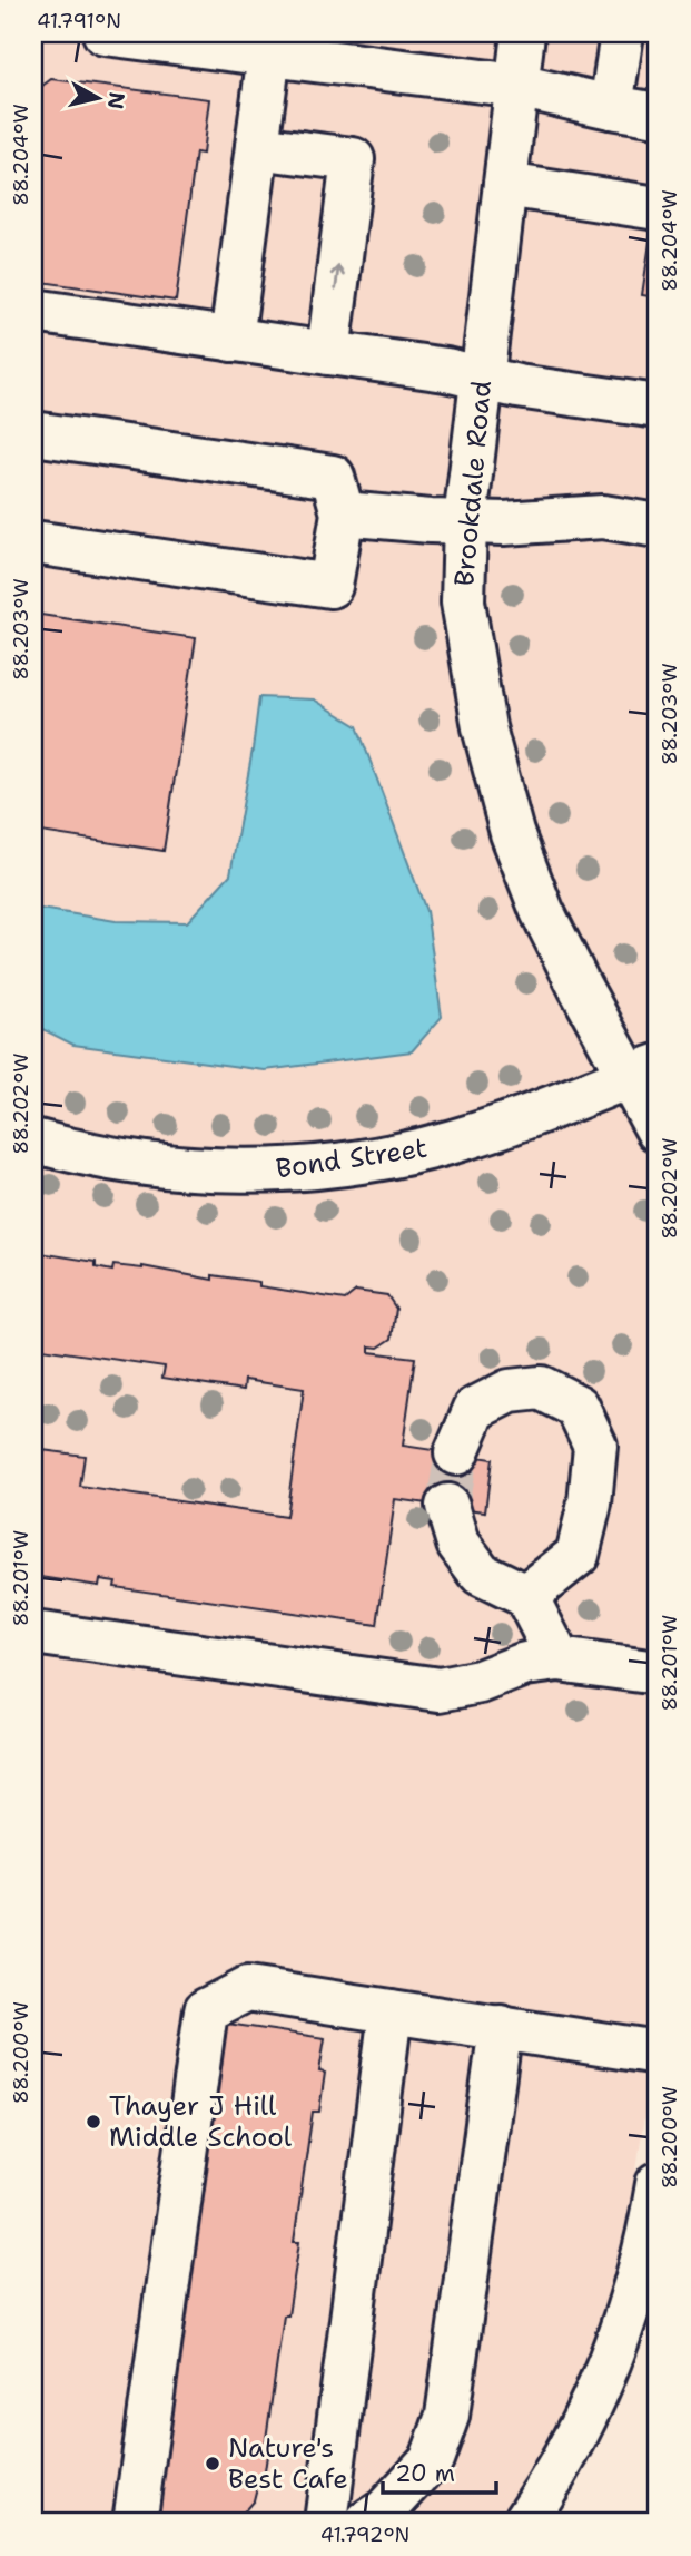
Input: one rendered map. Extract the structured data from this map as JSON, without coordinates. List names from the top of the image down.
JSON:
{
  "streets": {
    "street": ["Brookdale Road", "Bond Street"]
  },
  "crossings": [
    ["Brookdale Road", "Bond Street"]
  ],
  "places": ["Thayer J Hill Middle School", "Nature's Best Cafe"],
  "scale_bar": "20 m",
  "north": "right",
  "coordinates": [
    "41.791°N",
    "88.204°W",
    "88.203°W",
    "88.202°W",
    "88.201°W",
    "88.200°W",
    "41.792°N"
  ]
}
